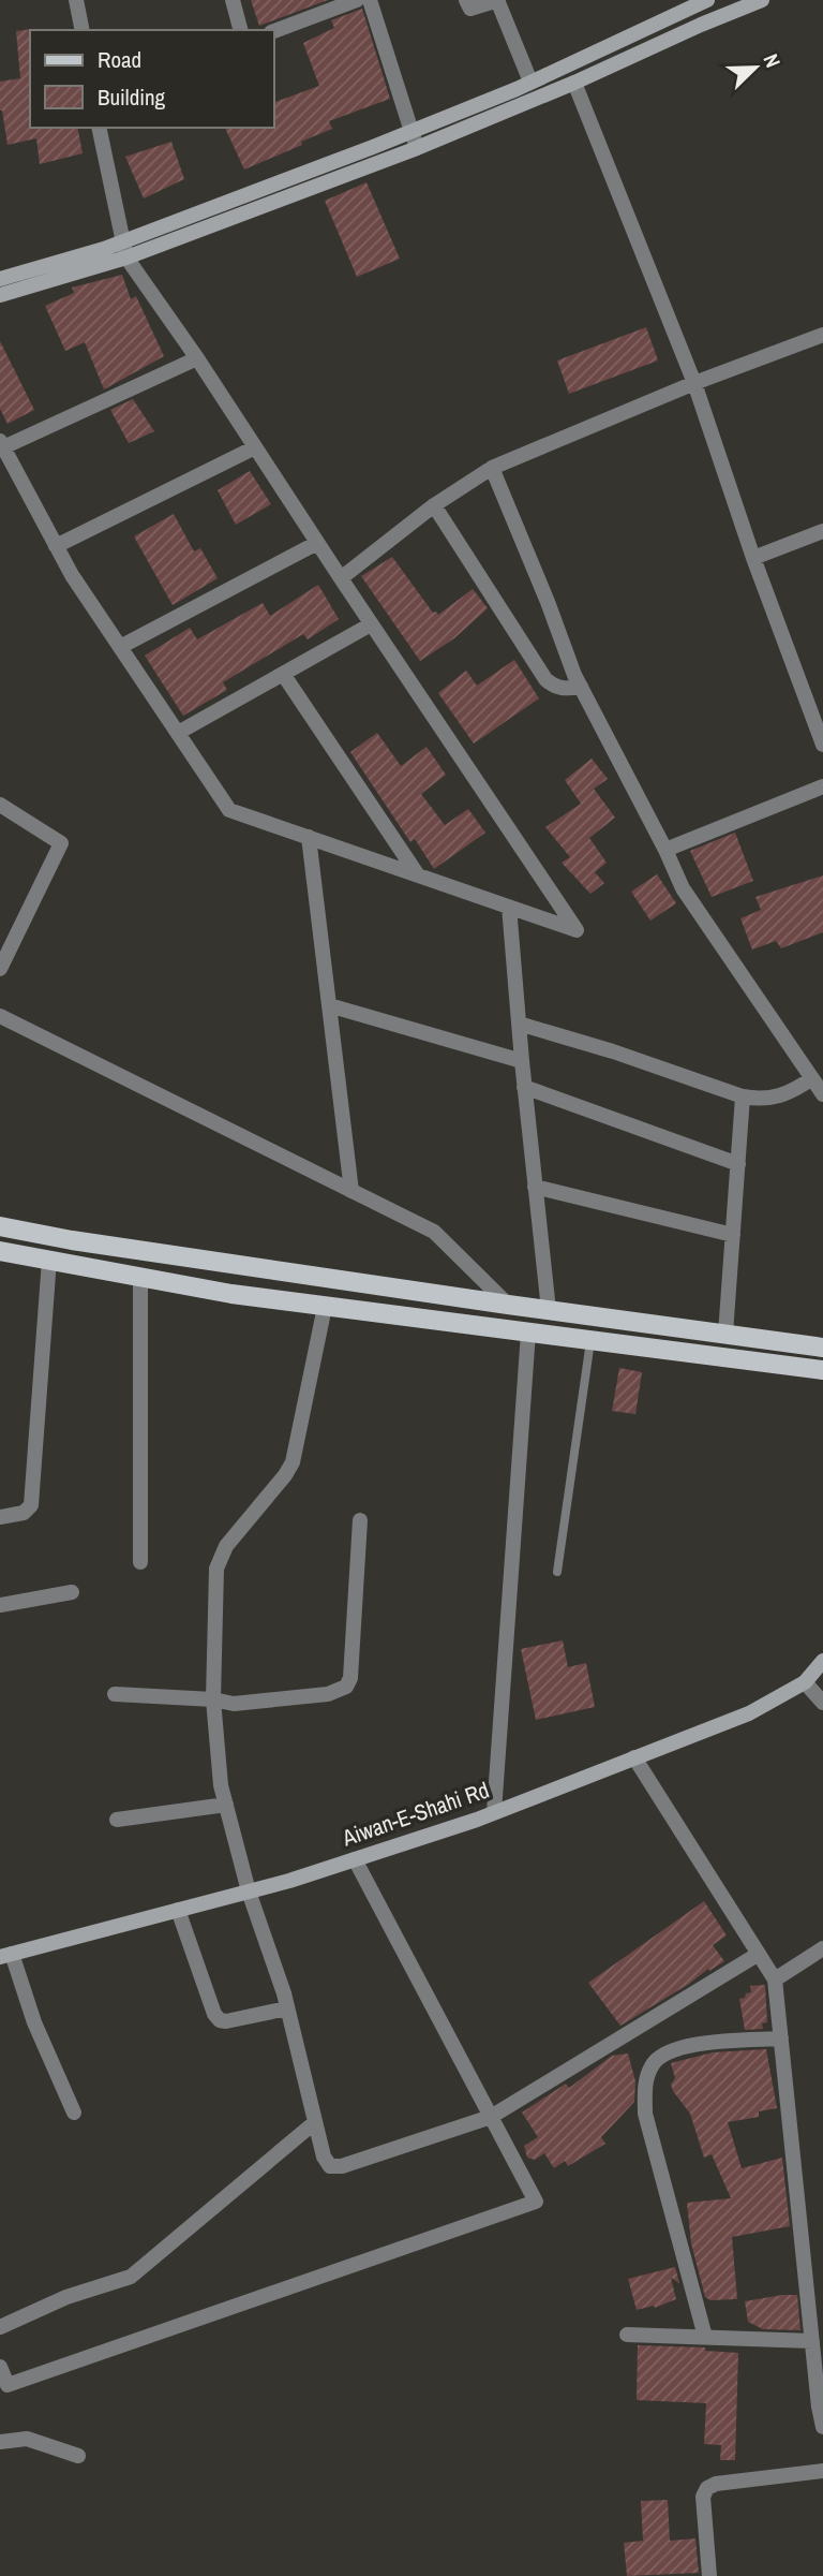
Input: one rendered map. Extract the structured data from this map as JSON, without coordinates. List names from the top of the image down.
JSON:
{
  "streets": {
    "main road": ["Aiwan-E-Shahi Rd"]
  },
  "legend": ["Road", "Building"],
  "north": "top right"
}
